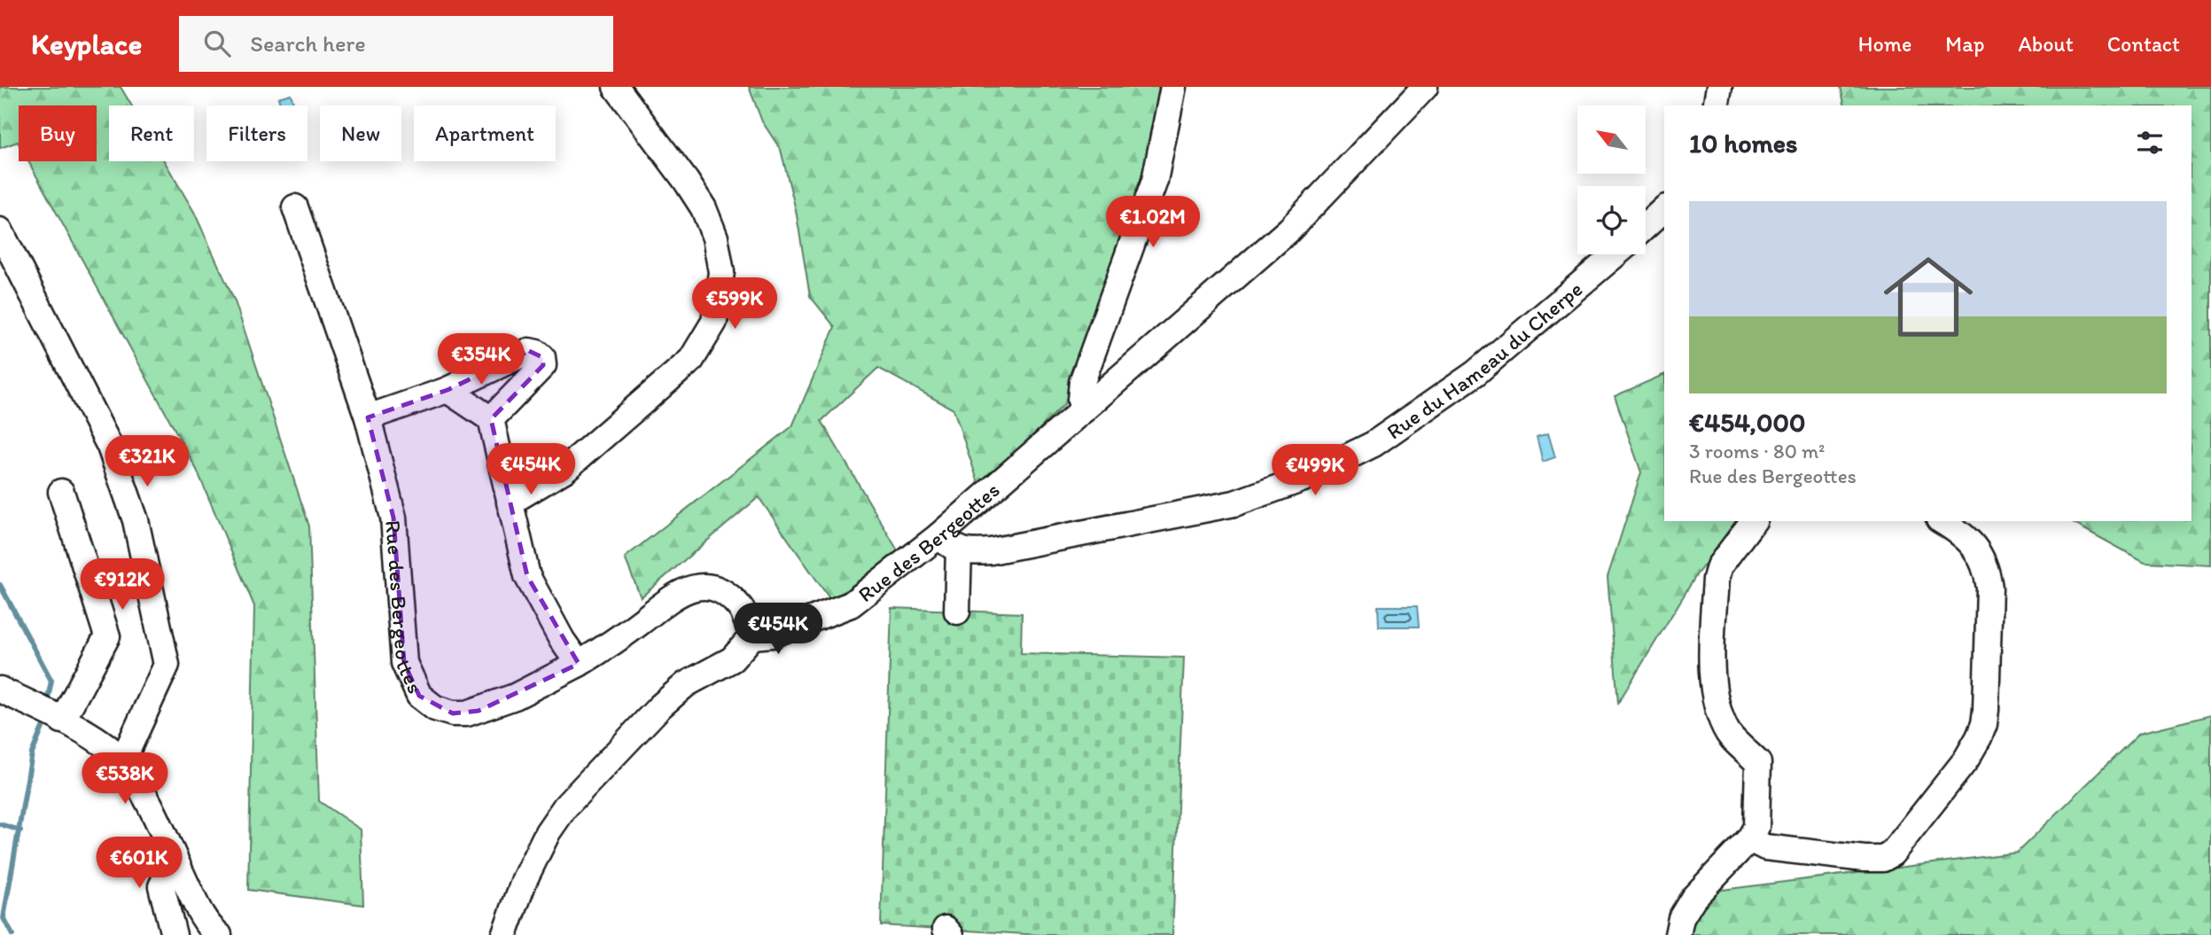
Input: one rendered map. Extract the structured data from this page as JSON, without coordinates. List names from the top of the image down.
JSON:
{
  "streets": {
    "street": ["Rue du Hameau du Cherpe", "Rue des Bergeottes"]
  },
  "crossings": [
    ["Rue du Hameau du Cherpe", "Rue des Bergeottes"]
  ],
  "north": "top left",
  "page": {
    "header": "Keyplace",
    "search": "Search here",
    "nav": [
      "Home",
      "Map",
      "About",
      "Contact"
    ],
    "chip": [
      "Buy",
      "Rent",
      "Filters",
      "New",
      "Apartment"
    ],
    "heading": "10 homes",
    "list": [
      {
        "name": "€454,000",
        "note": "3 rooms · 80 m² · Rue des Bergeottes"
      }
    ],
    "price": [
      "€1.02M",
      "€599K",
      "€354K",
      "€321K",
      "€454K",
      "€499K",
      "€912K",
      "€454K",
      "€538K",
      "€601K"
    ]
  }
}
